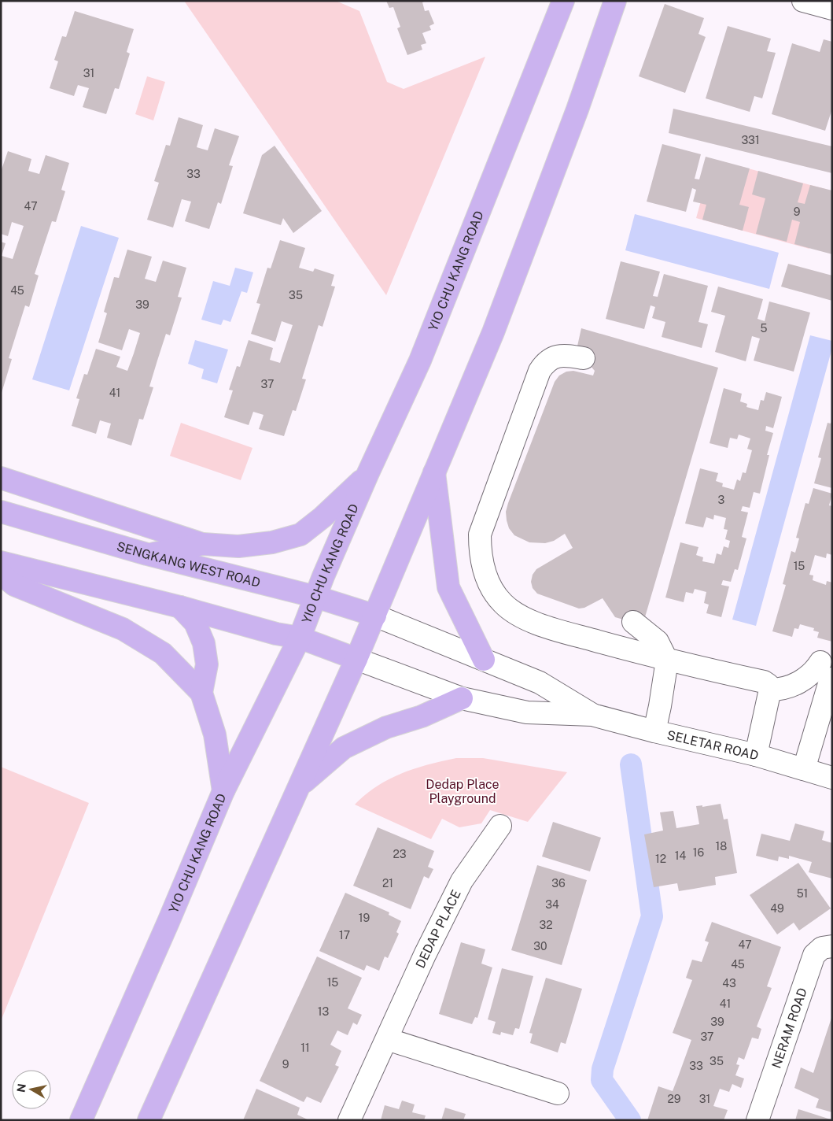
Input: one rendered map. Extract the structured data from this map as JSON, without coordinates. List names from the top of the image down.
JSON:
{
  "streets": {
    "main road": ["YIO CHU KANG ROAD", "SENGKANG WEST ROAD"],
    "street": ["SELETAR ROAD", "DEDAP PLACE", "NERAM ROAD"]
  },
  "crossings": [
    ["YIO CHU KANG ROAD", "SENGKANG WEST ROAD"],
    ["SENGKANG WEST ROAD", "SELETAR ROAD"]
  ],
  "parks": ["Dedap Place Playground"],
  "house_numbers": [
    "31",
    "331",
    "33",
    "47",
    "9",
    "45",
    "35",
    "39",
    "5",
    "37",
    "41",
    "3",
    "15",
    "18",
    "16",
    "23",
    "14",
    "12",
    "21",
    "36",
    "51",
    "34",
    "49",
    "19",
    "32",
    "17",
    "47",
    "30",
    "45",
    "15",
    "43",
    "41",
    "13",
    "39",
    "37",
    "11",
    "35",
    "9",
    "33",
    "29",
    "31"
  ],
  "north": "left"
}
